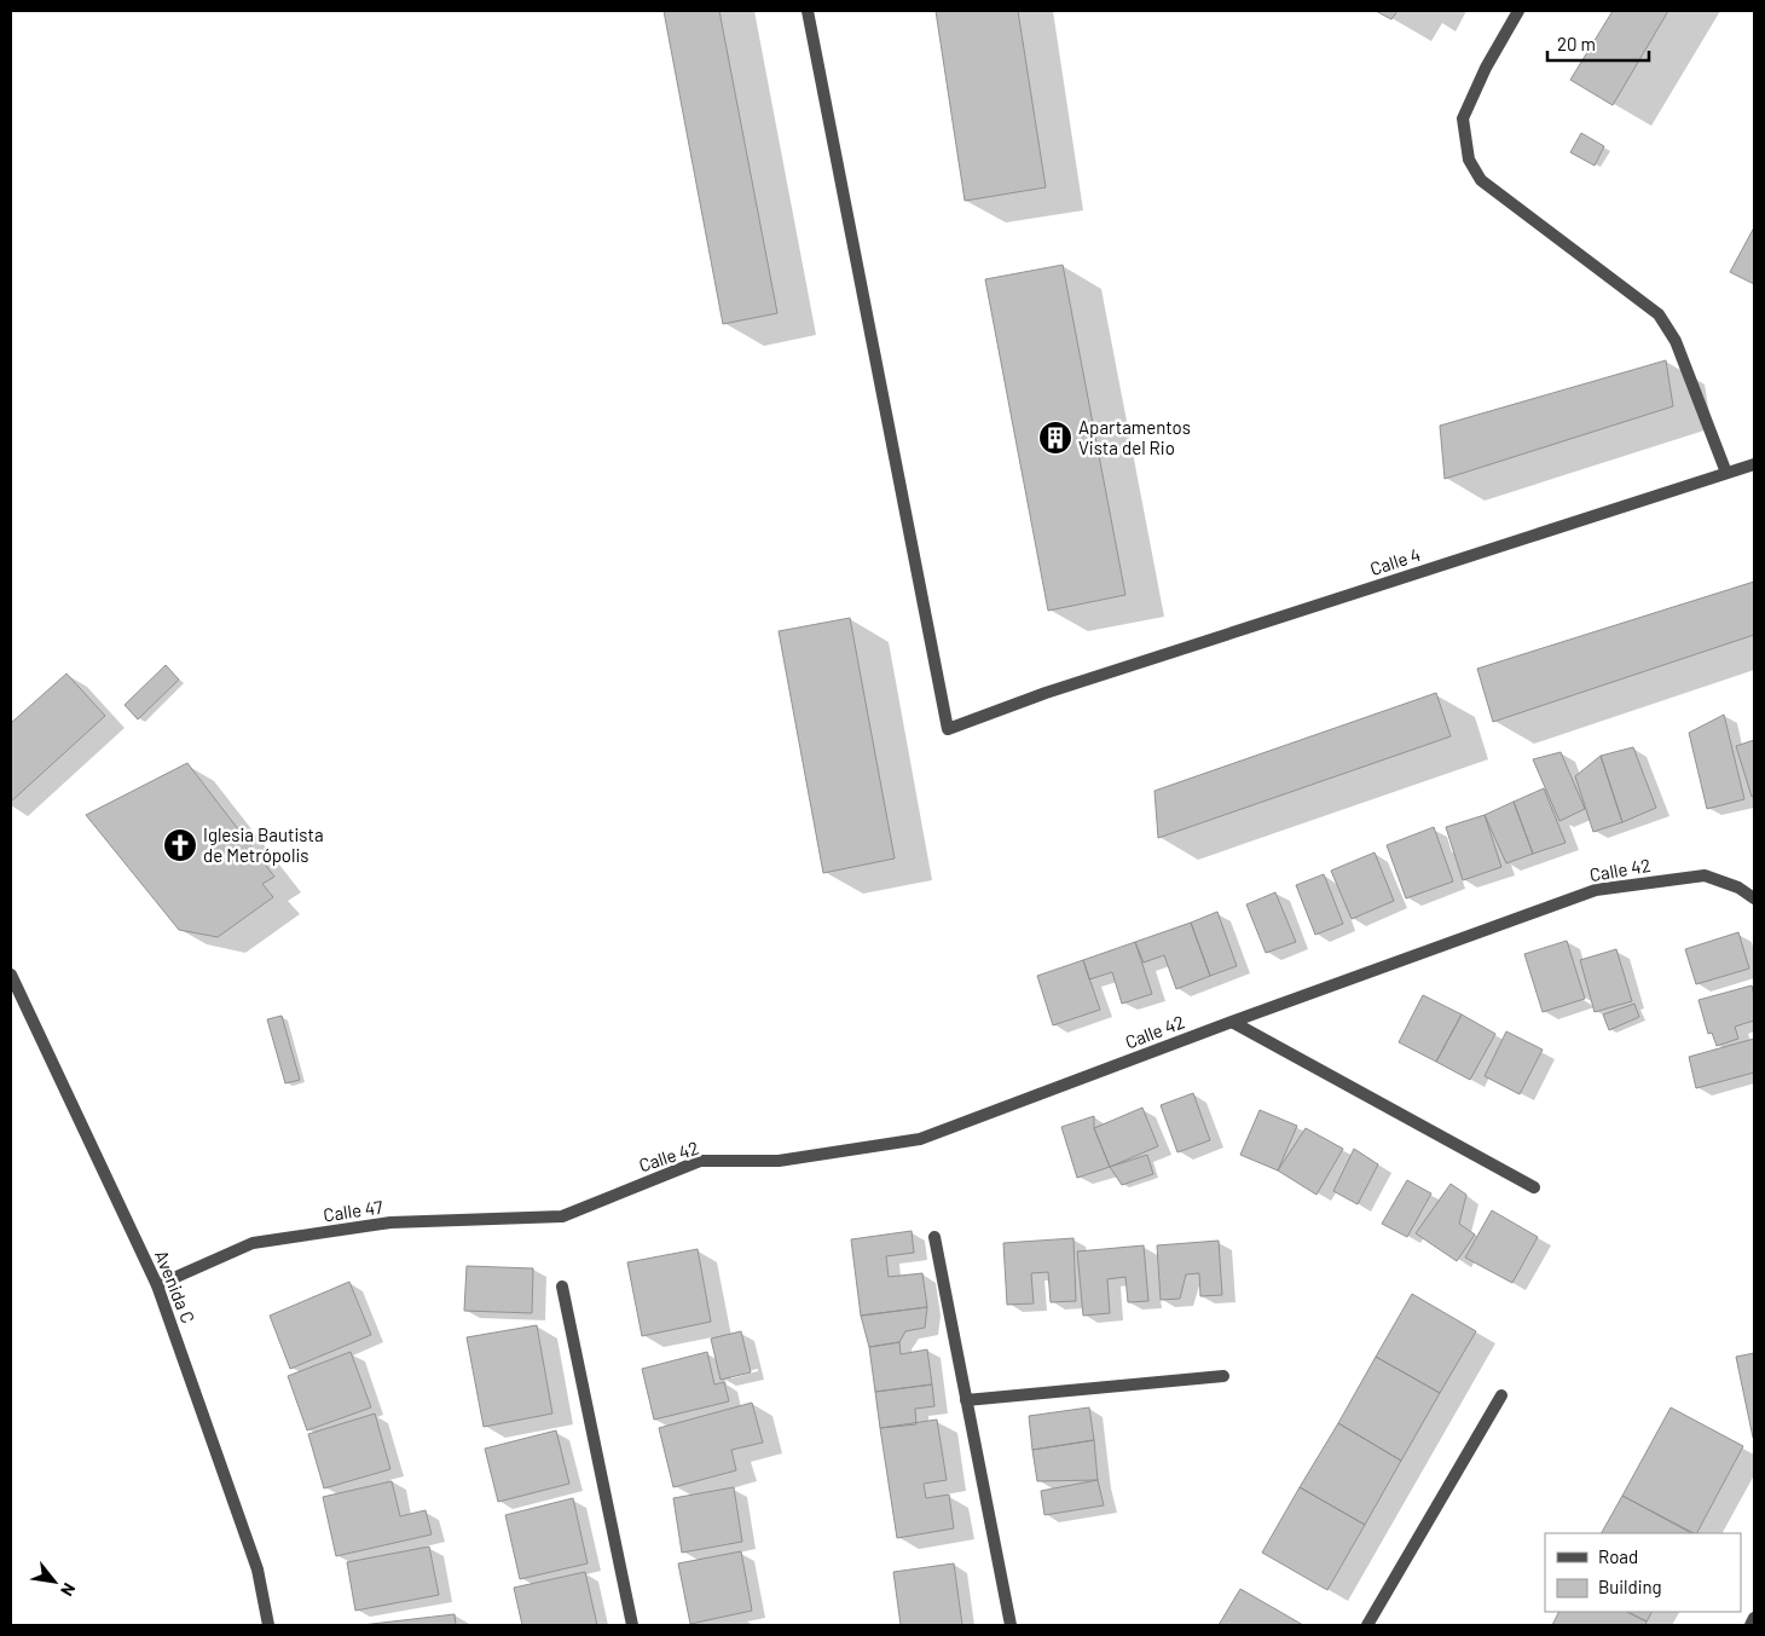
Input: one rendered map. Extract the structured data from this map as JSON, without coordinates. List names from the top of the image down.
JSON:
{
  "streets": {
    "street": [
      "Calle 4",
      "Calle 42",
      "Calle 47",
      "Avenida C"
    ]
  },
  "crossings": [
    ["Calle 42", "Calle 47"],
    ["Calle 47", "Avenida C"]
  ],
  "places": {
    "building": ["Apartamentos Vista del Rio"],
    "church": ["Iglesia Bautista de Metrópolis"]
  },
  "legend": ["Road", "Building"],
  "scale_bar": "20 m",
  "north": "bottom right"
}
